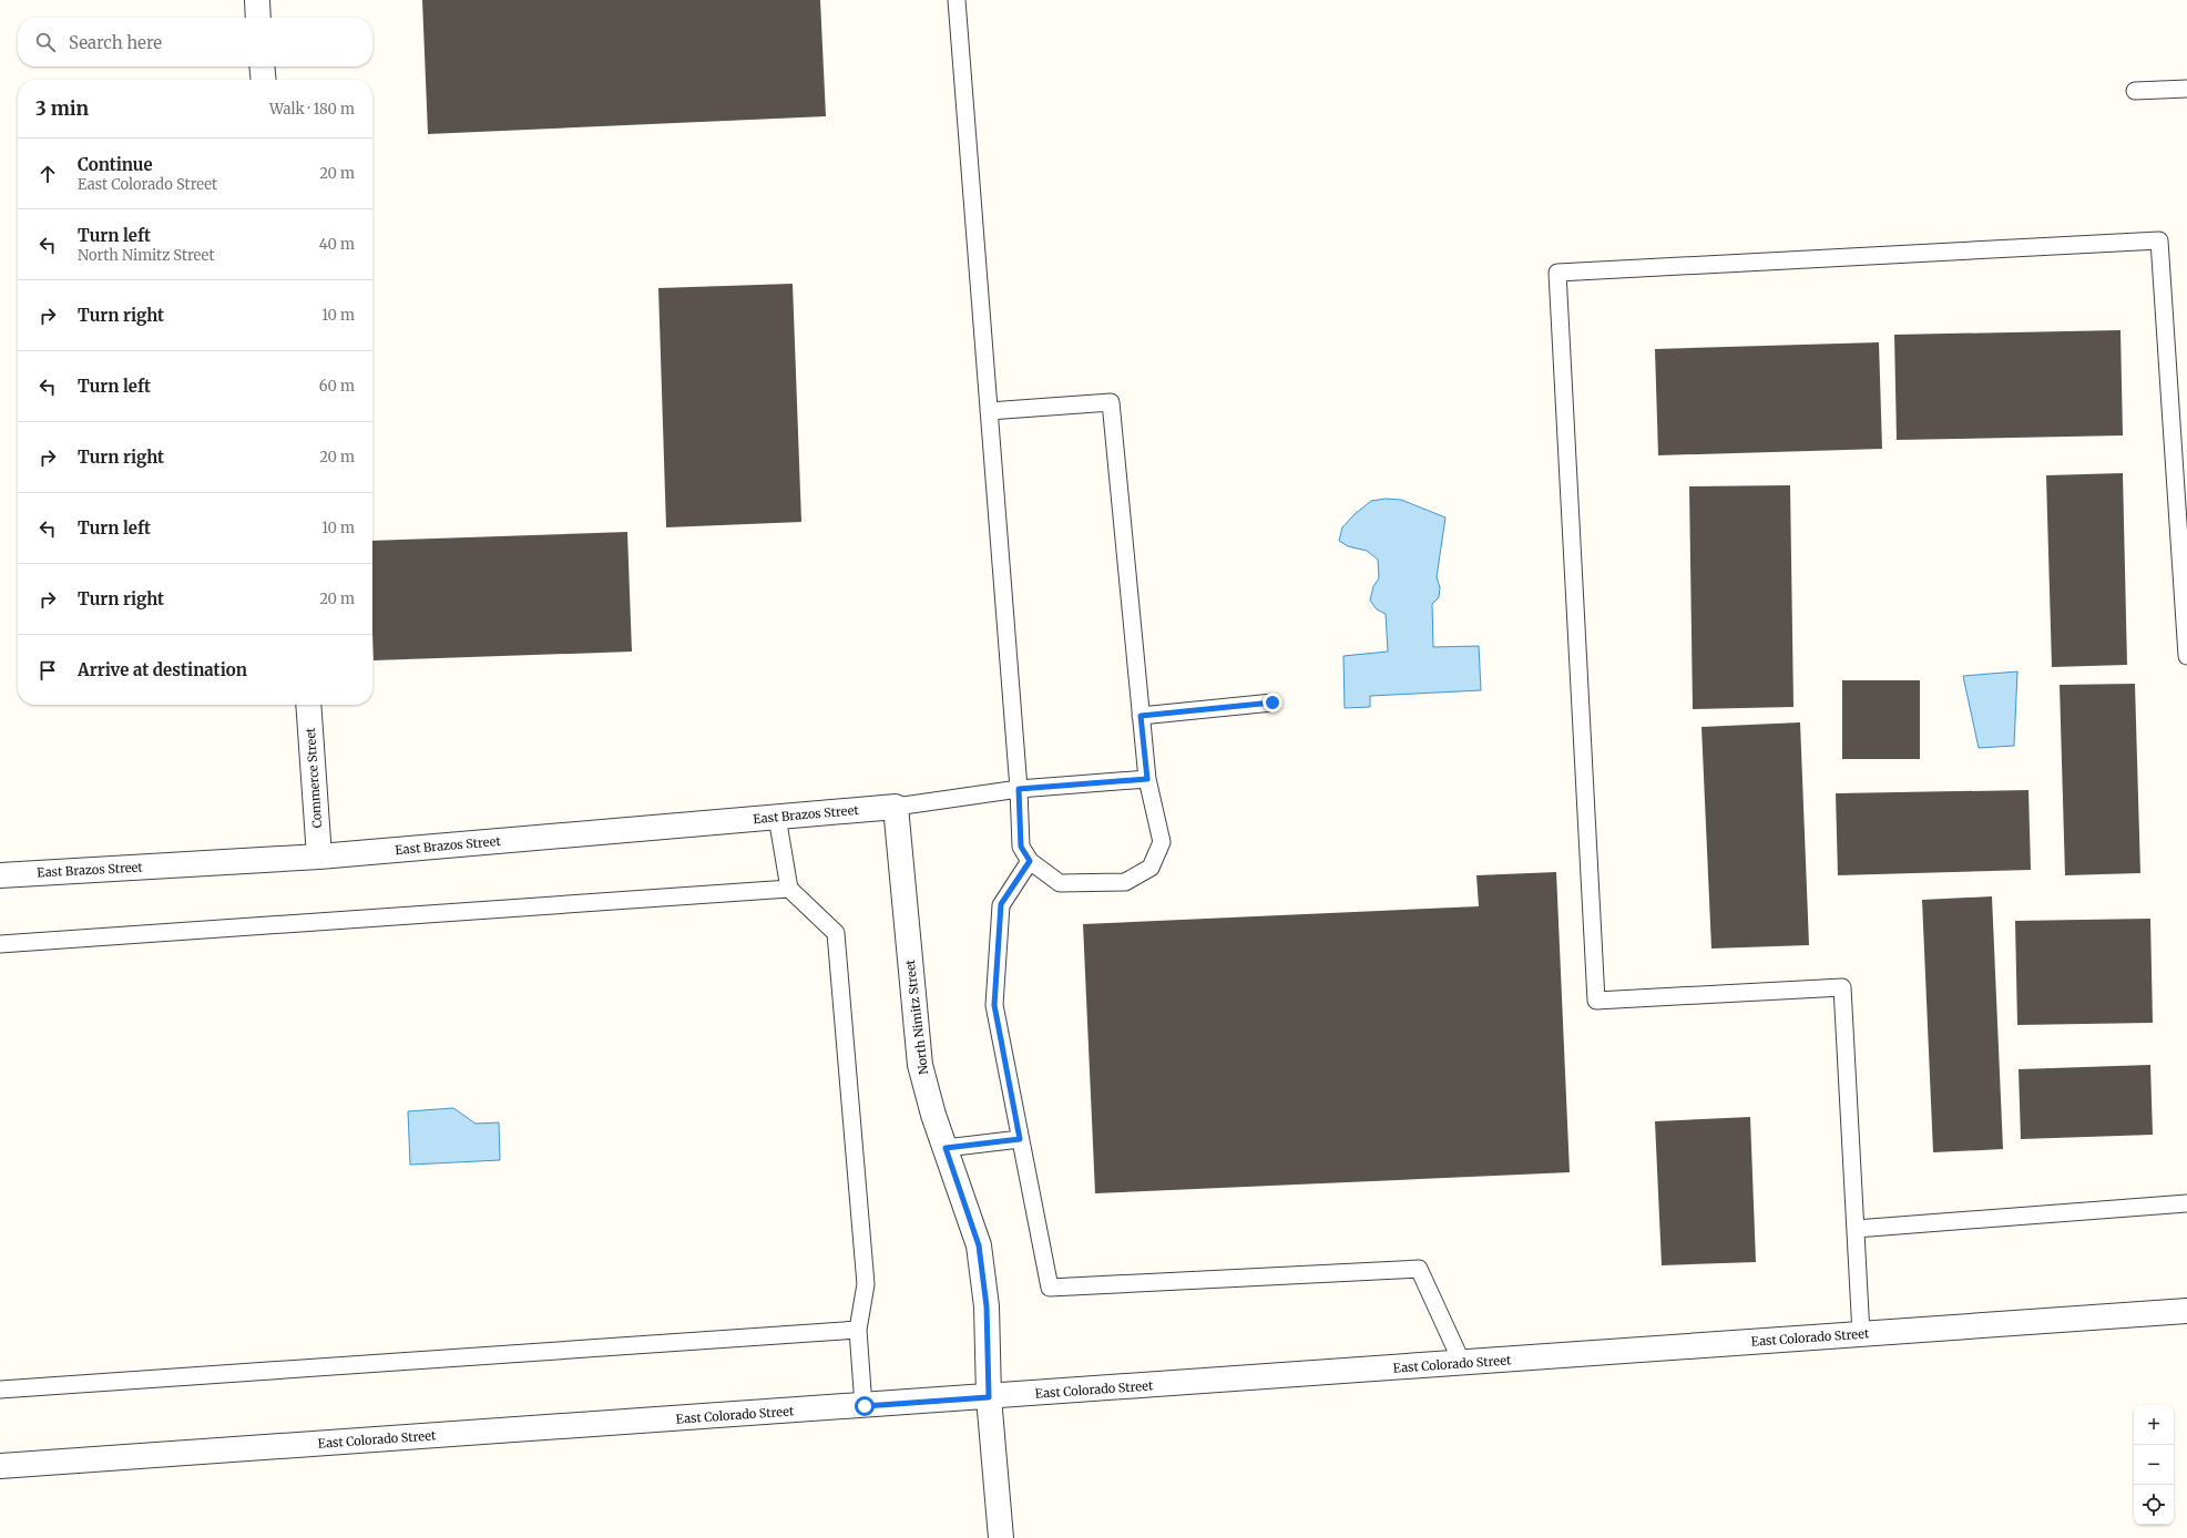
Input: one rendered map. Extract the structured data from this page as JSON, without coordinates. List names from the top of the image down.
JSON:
{
  "streets": {
    "street": [
      "Commerce Street",
      "East Brazos Street",
      "North Nimitz Street",
      "East Colorado Street"
    ]
  },
  "crossings": [
    ["Commerce Street", "East Brazos Street"],
    ["East Brazos Street", "North Nimitz Street"],
    ["North Nimitz Street", "East Colorado Street"]
  ],
  "page": {
    "search": "Search here",
    "heading": ["3 min", "Walk · 180 m"],
    "list": [
      ["Continue", "East Colorado Street", "20 m"],
      ["Turn left", "North Nimitz Street", "40 m"],
      ["Turn right", "10 m"],
      ["Turn left", "60 m"],
      ["Turn right", "20 m"],
      ["Turn left", "10 m"],
      ["Turn right", "20 m"],
      "Arrive at destination"
    ],
    "map_buttons": ["+", "−"]
  }
}
